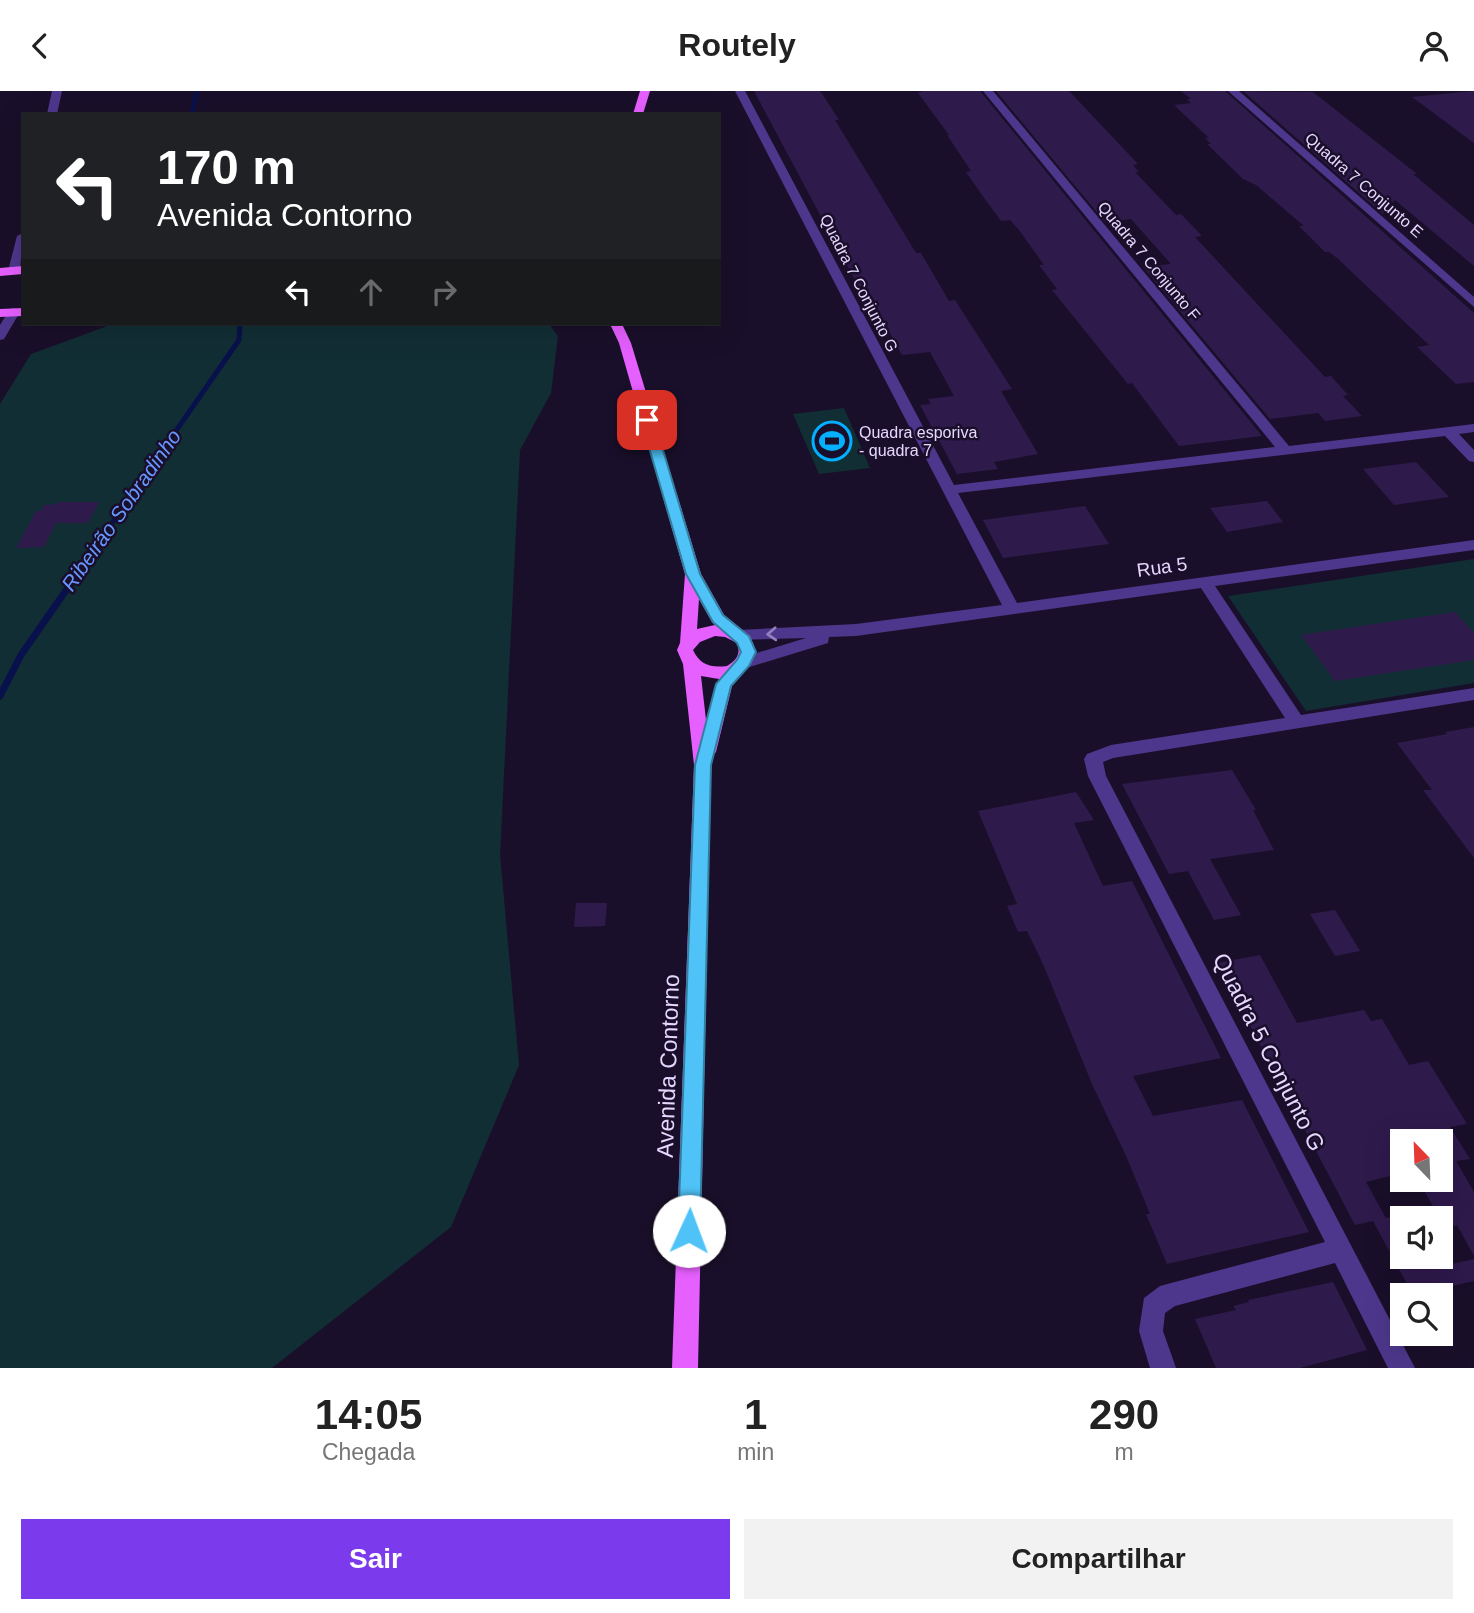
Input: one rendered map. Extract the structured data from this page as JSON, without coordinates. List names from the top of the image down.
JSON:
{
  "streets": {
    "main road": ["Avenida Contorno"],
    "street": [
      "Quadra 7 Conjunto E",
      "Quadra 7 Conjunto F",
      "Quadra 7 Conjunto G",
      "Rua 5",
      "Quadra 5 Conjunto G"
    ]
  },
  "crossings": [
    ["Quadra 7 Conjunto G", "Rua 5"],
    ["Rua 5", "Avenida Contorno"]
  ],
  "water": ["Ribeirão Sobradinho"],
  "places": {
    "sports": ["Quadra esporiva - quadra 7"]
  },
  "north": "top left",
  "page": {
    "header": "Routely",
    "turn": ["170 m", "Avenida Contorno"],
    "eta": [
      "14:05",
      "Chegada",
      "1",
      "min",
      "290",
      "m"
    ],
    "buttons": ["Sair", "Compartilhar"]
  }
}
